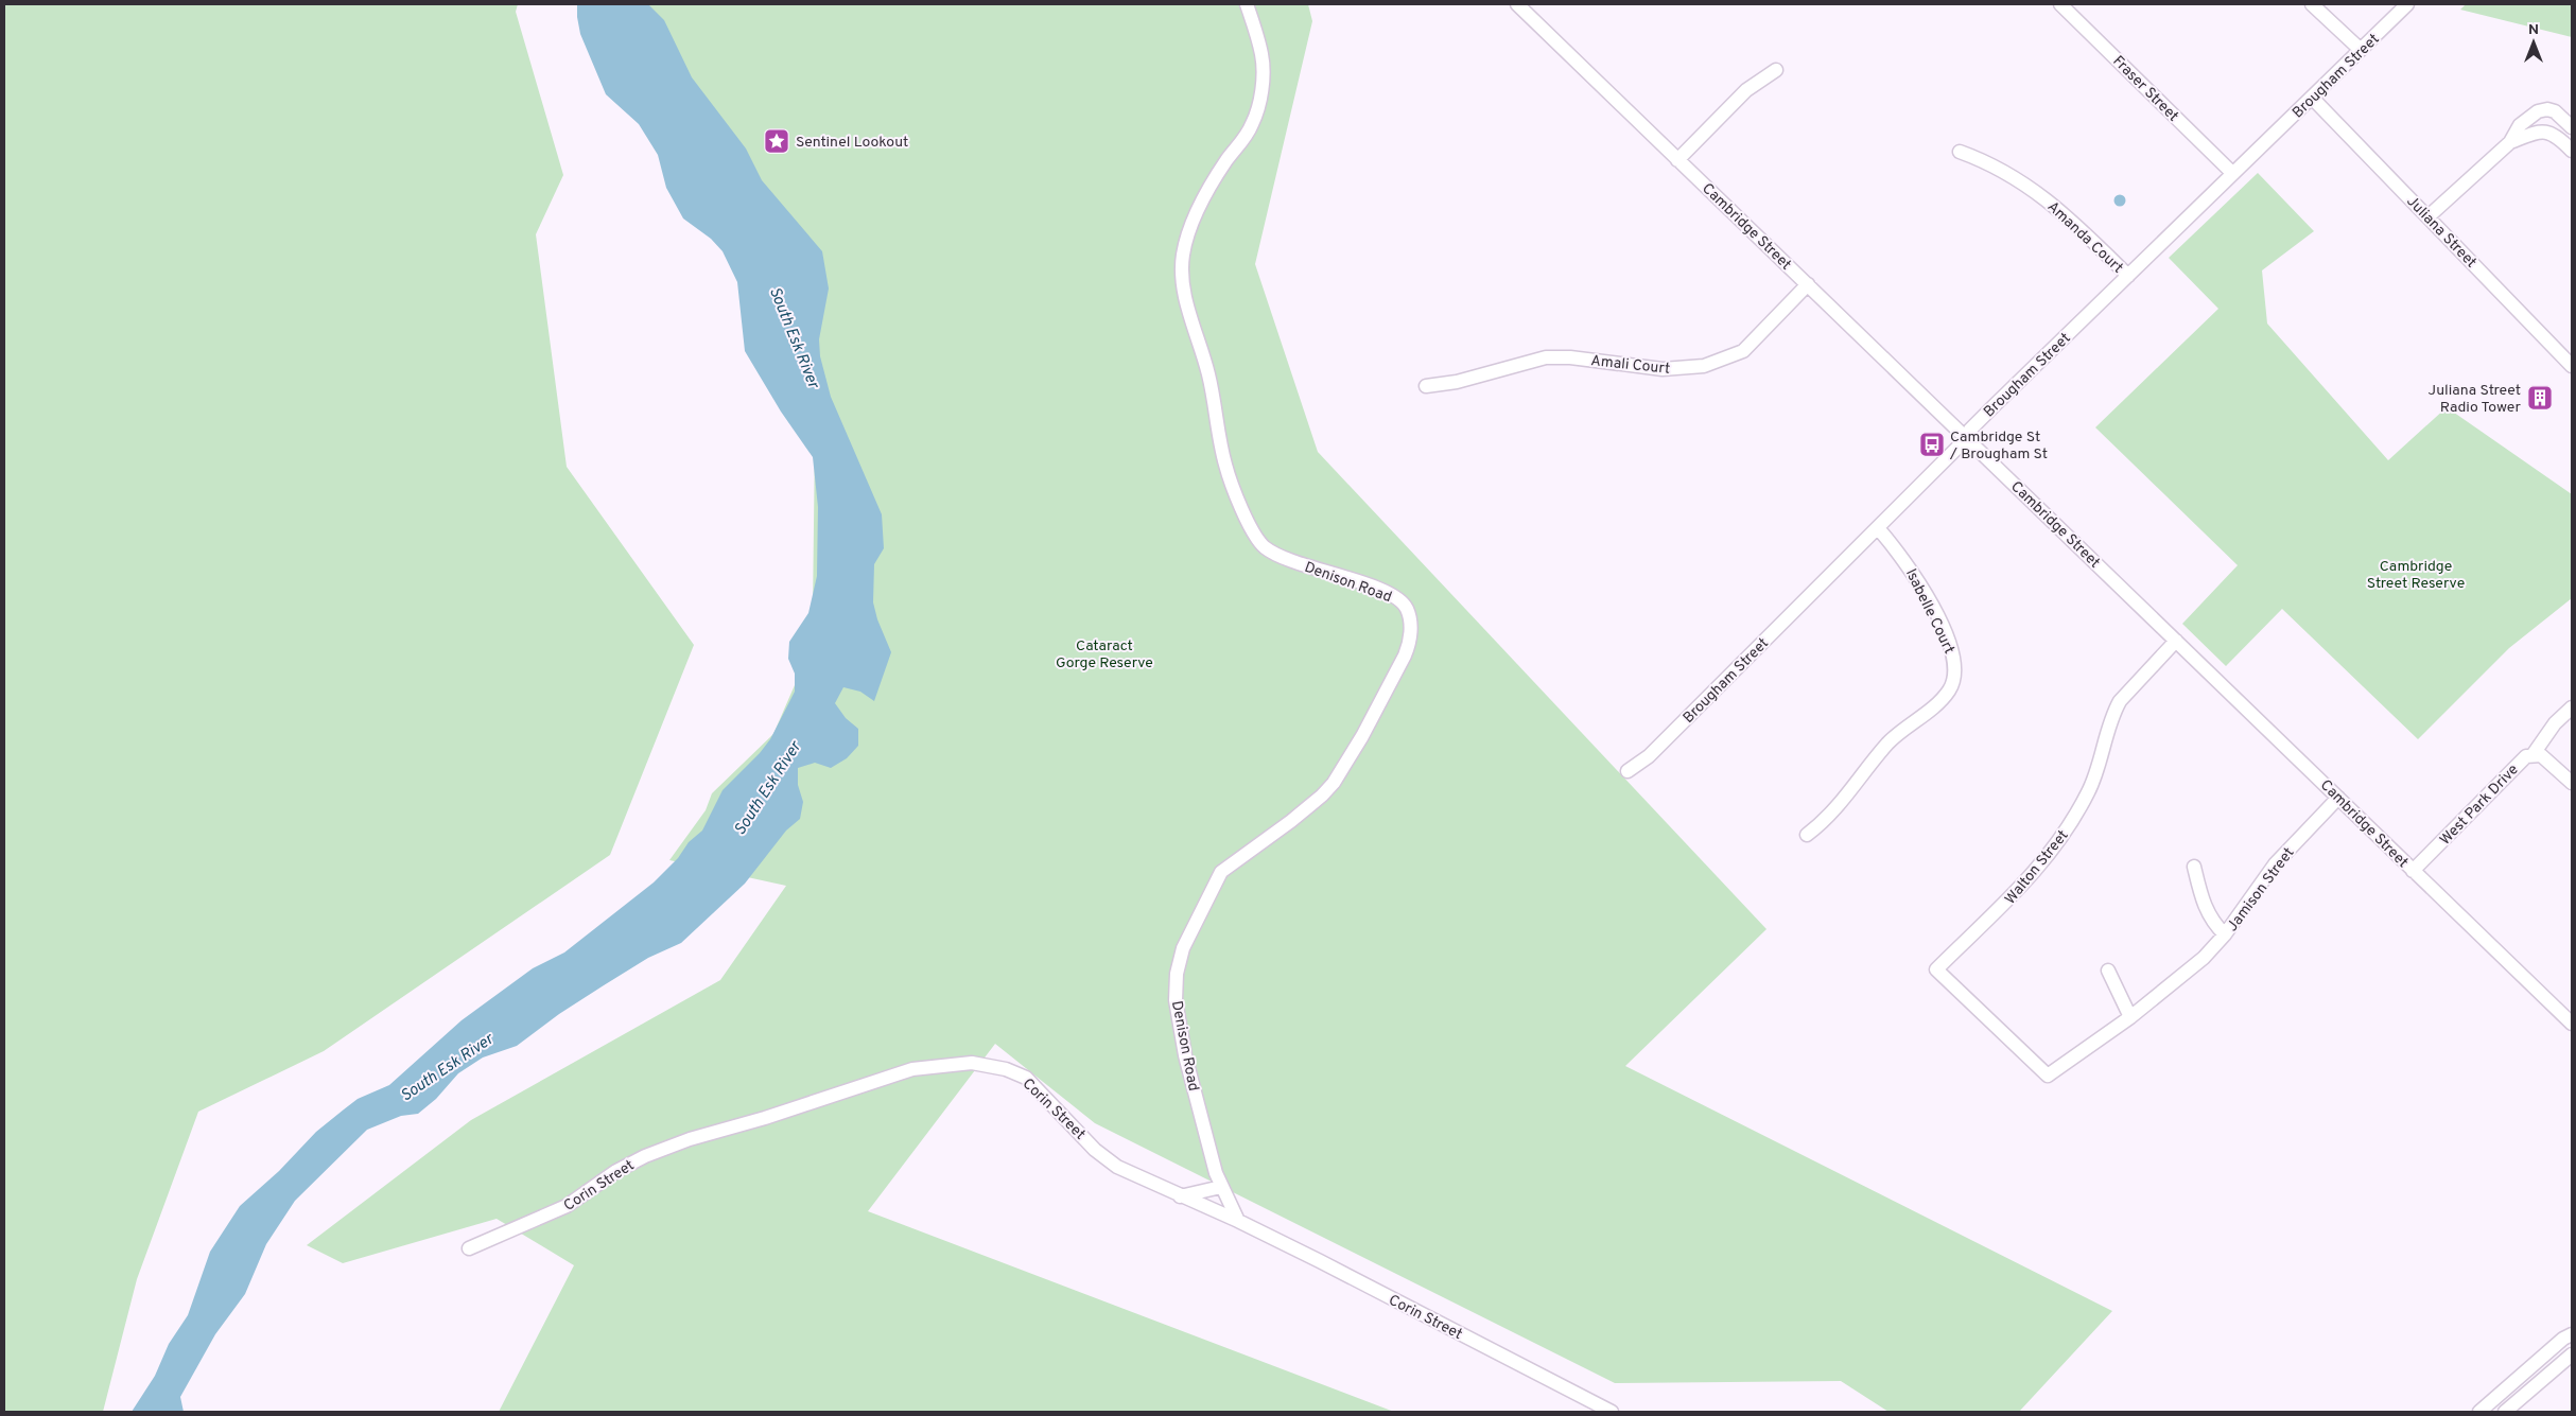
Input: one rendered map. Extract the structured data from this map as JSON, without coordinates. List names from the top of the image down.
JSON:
{
  "streets": {
    "street": [
      "Brougham Street",
      "Fraser Street",
      "Cambridge Street",
      "Juliana Street",
      "Amanda Court",
      "Amali Court",
      "Denison Road",
      "Isabelle Court",
      "West Park Drive",
      "Walton Street",
      "Jamison Street",
      "Corin Street"
    ]
  },
  "crossings": [
    ["Brougham Street", "Fraser Street"],
    ["Brougham Street", "Cambridge Street"],
    ["Brougham Street", "Juliana Street"],
    ["Brougham Street", "Amanda Court"],
    ["Brougham Street", "Isabelle Court"],
    ["Cambridge Street", "Amali Court"],
    ["Cambridge Street", "West Park Drive"],
    ["Cambridge Street", "Walton Street"],
    ["Cambridge Street", "Jamison Street"],
    ["Denison Road", "Corin Street"],
    ["Walton Street", "Jamison Street"]
  ],
  "water": ["South Esk River"],
  "parks": ["Cambridge Street Reserve", "Cataract Gorge Reserve"],
  "places": {
    "place": ["Sentinel Lookout"],
    "building": ["Juliana Street Radio Tower"],
    "bus stop": ["Cambridge St / Brougham St"]
  },
  "north": "top"
}
